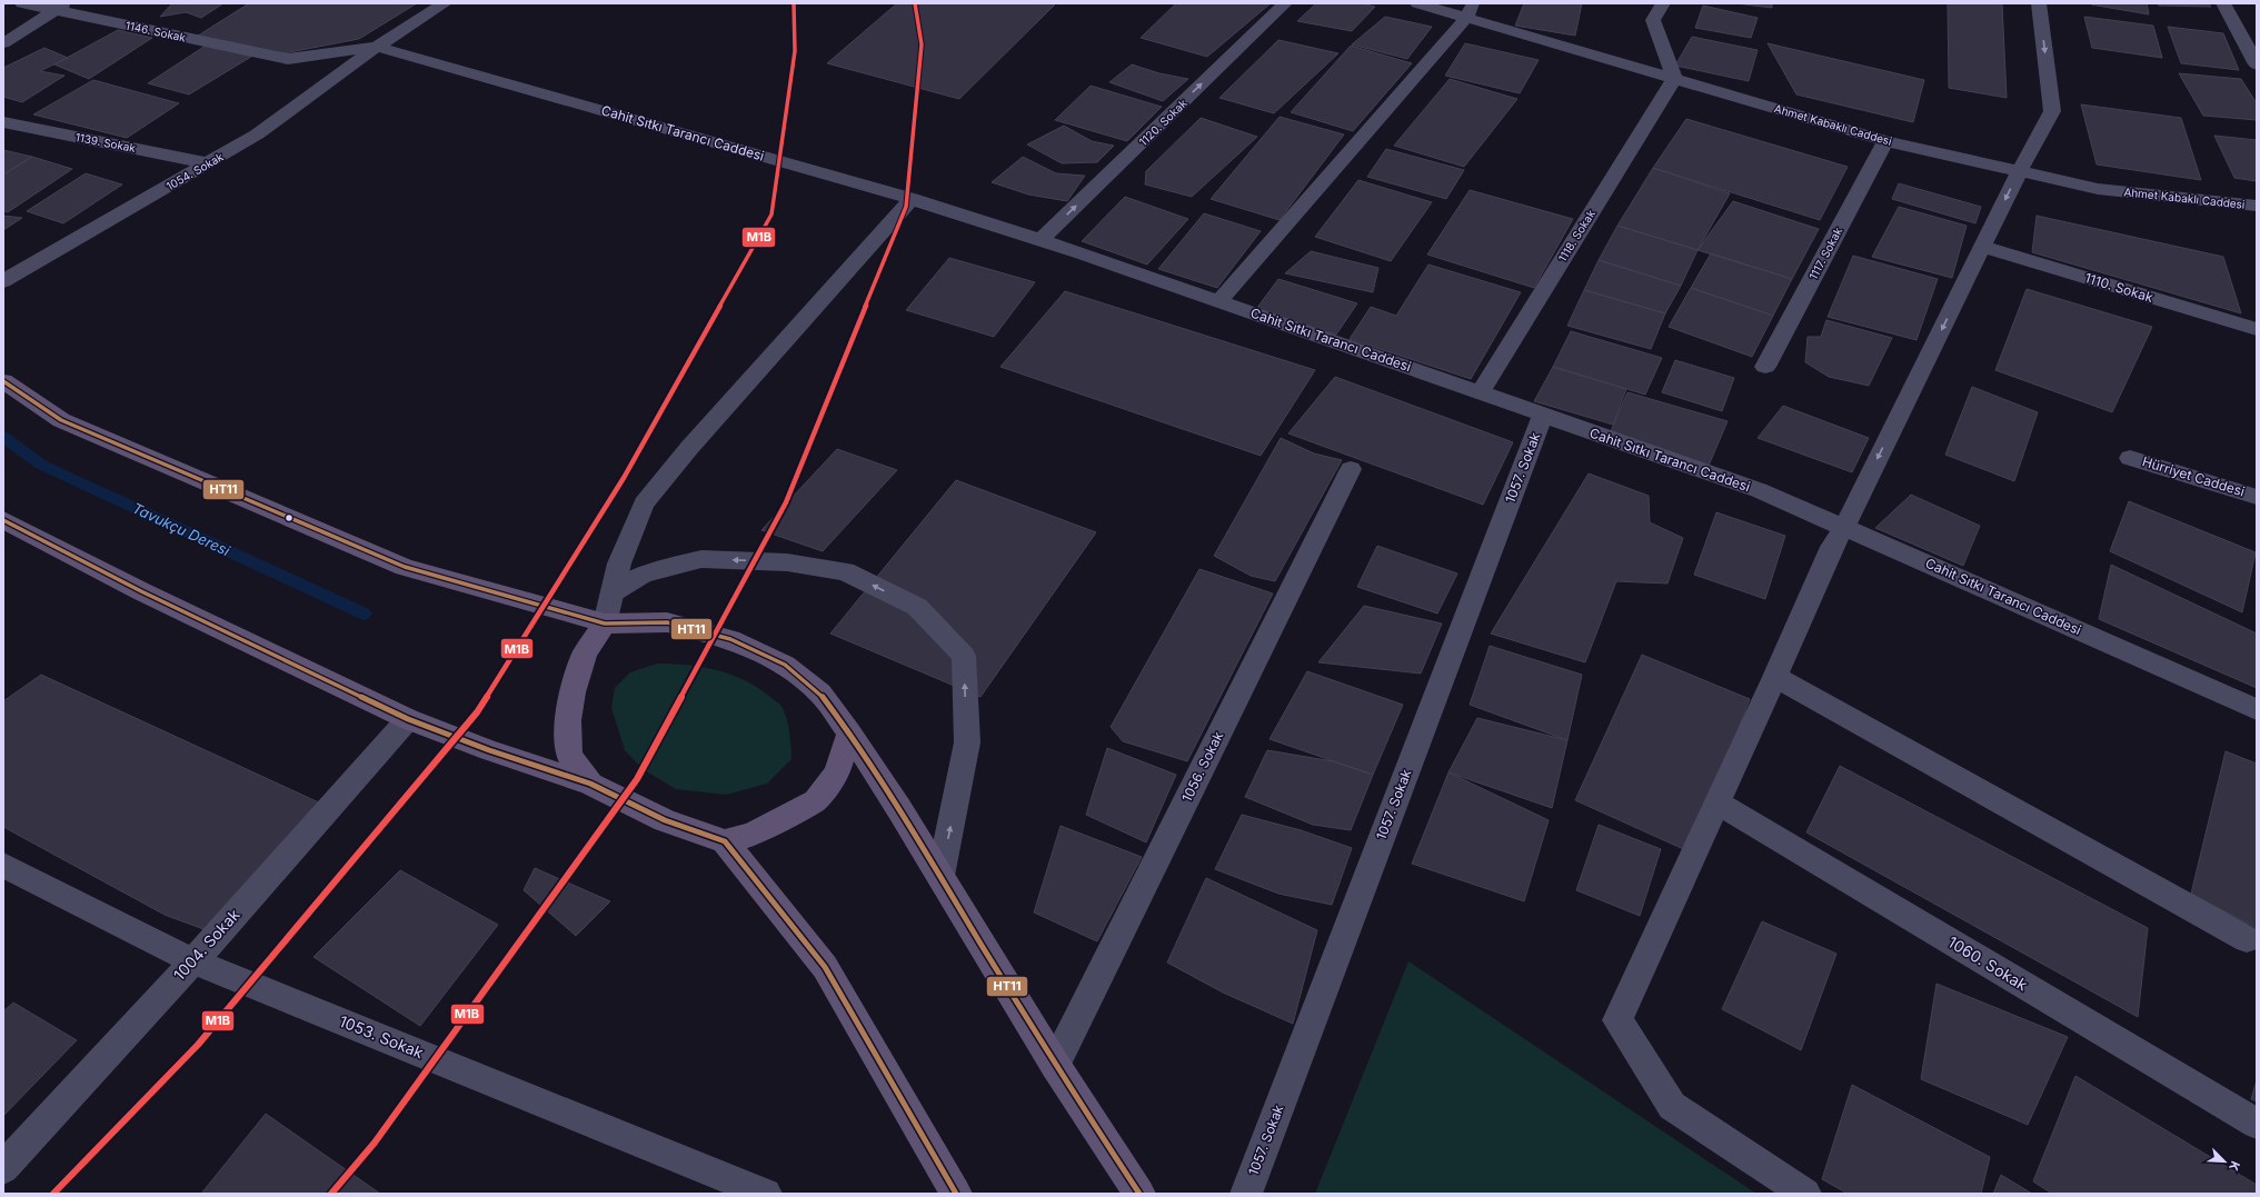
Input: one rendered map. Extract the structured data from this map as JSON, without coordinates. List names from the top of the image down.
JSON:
{
  "streets": {
    "street": [
      "1146. Sokak",
      "1120. Sokak",
      "Ahmet Kabaklı Caddesi",
      "Cahit Sıtkı Tarancı Caddesi",
      "1139. Sokak",
      "1054. Sokak",
      "1118. Sokak",
      "1117. Sokak",
      "1110. Sokak",
      "1057. Sokak",
      "Hürriyet Caddesi",
      "1056. Sokak",
      "1004. Sokak",
      "1060. Sokak",
      "1053. Sokak"
    ]
  },
  "crossings": [
    ["1146. Sokak", "1054. Sokak"],
    ["1120. Sokak", "Cahit Sıtkı Tarancı Caddesi"],
    ["Ahmet Kabaklı Caddesi", "1118. Sokak"],
    ["Ahmet Kabaklı Caddesi", "1117. Sokak"],
    ["Cahit Sıtkı Tarancı Caddesi", "1054. Sokak"],
    ["Cahit Sıtkı Tarancı Caddesi", "1118. Sokak"],
    ["Cahit Sıtkı Tarancı Caddesi", "1057. Sokak"],
    ["1139. Sokak", "1054. Sokak"],
    ["1004. Sokak", "1053. Sokak"]
  ],
  "water": ["Tavukçu Deresi"],
  "lines": ["transit line M1B", "transit line HT11"],
  "north": "bottom right"
}
